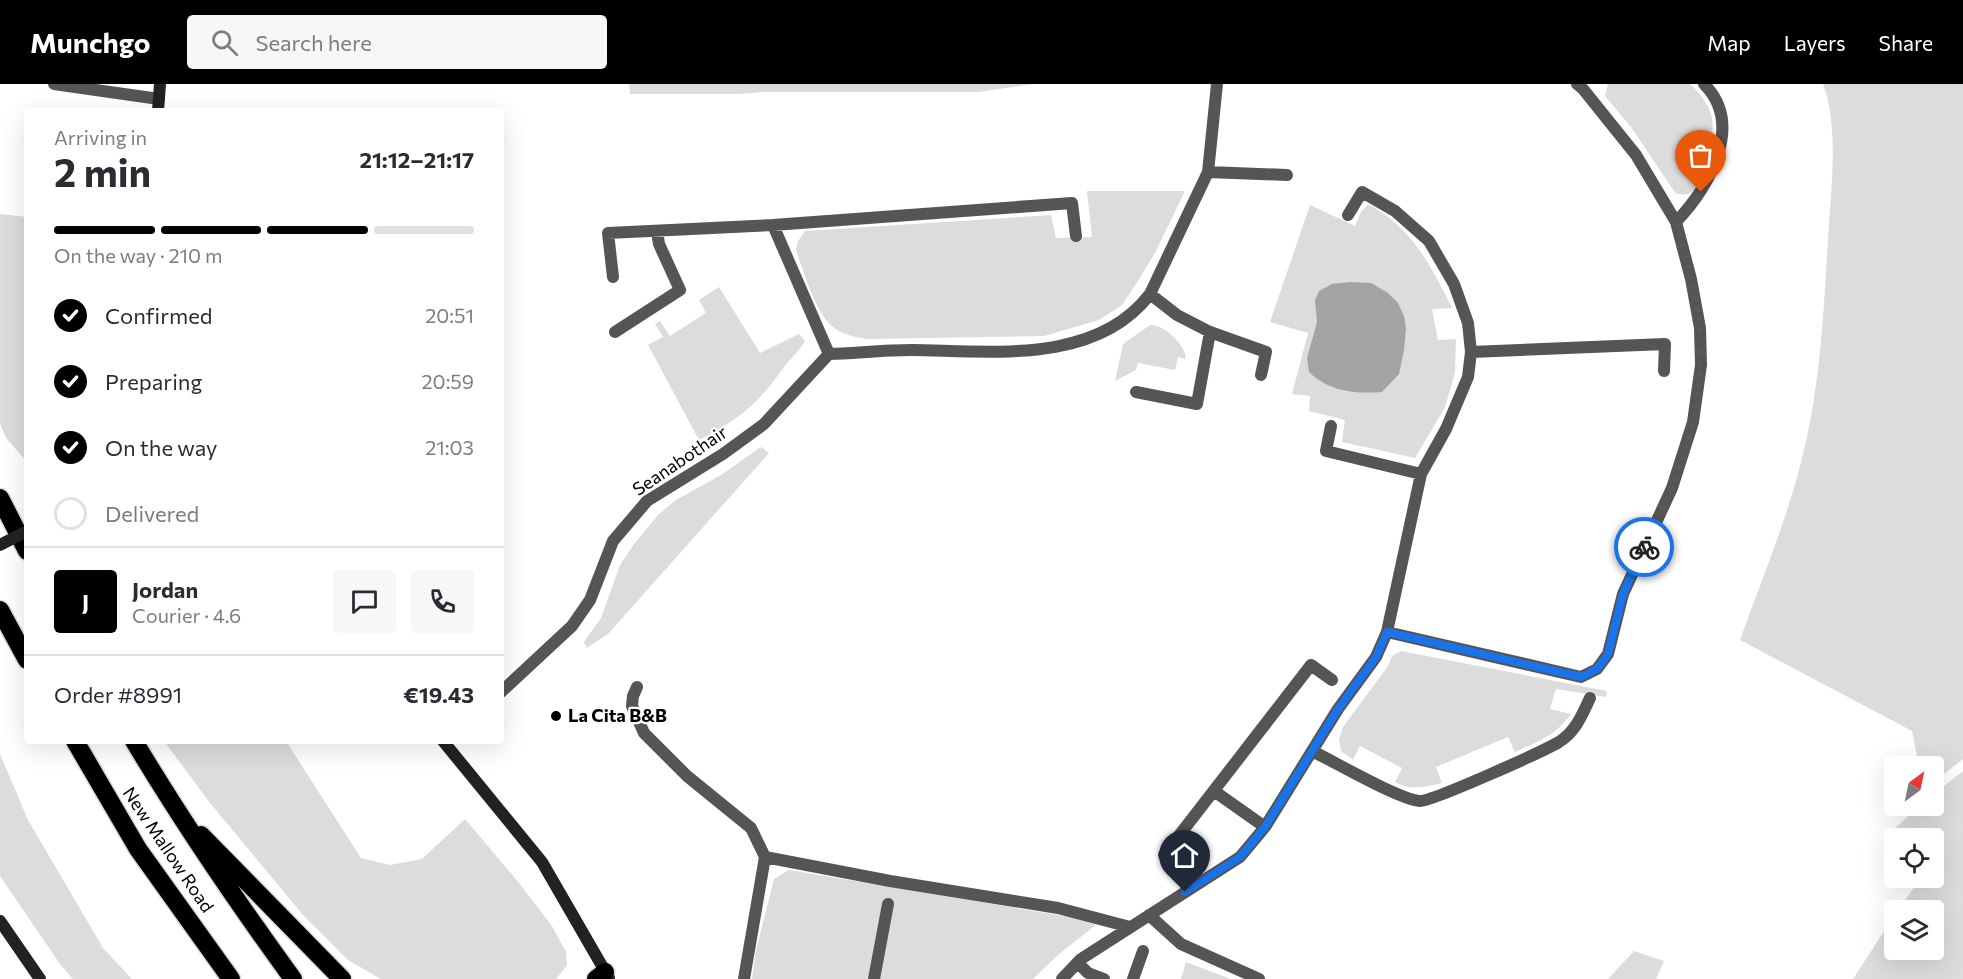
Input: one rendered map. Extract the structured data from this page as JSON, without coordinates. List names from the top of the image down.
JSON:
{
  "streets": {
    "highway": ["New Mallow Road"],
    "street": ["Seanabothair"]
  },
  "places": ["La Cita B&B"],
  "north": "top right",
  "page": {
    "header": "Munchgo",
    "search": "Search here",
    "nav": ["Map", "Layers", "Share"],
    "heading": ["2 min", "Arriving in", "21:12–21:17"],
    "panel": [
      "Jordan",
      "Courier · 4.6",
      "Order #8991",
      "€19.43"
    ],
    "bar": "On the way · 210 m",
    "list": [
      ["Confirmed", "20:51"],
      ["Preparing", "20:59"],
      ["On the way", "21:03"],
      "Delivered"
    ],
    "round": "J"
  }
}
